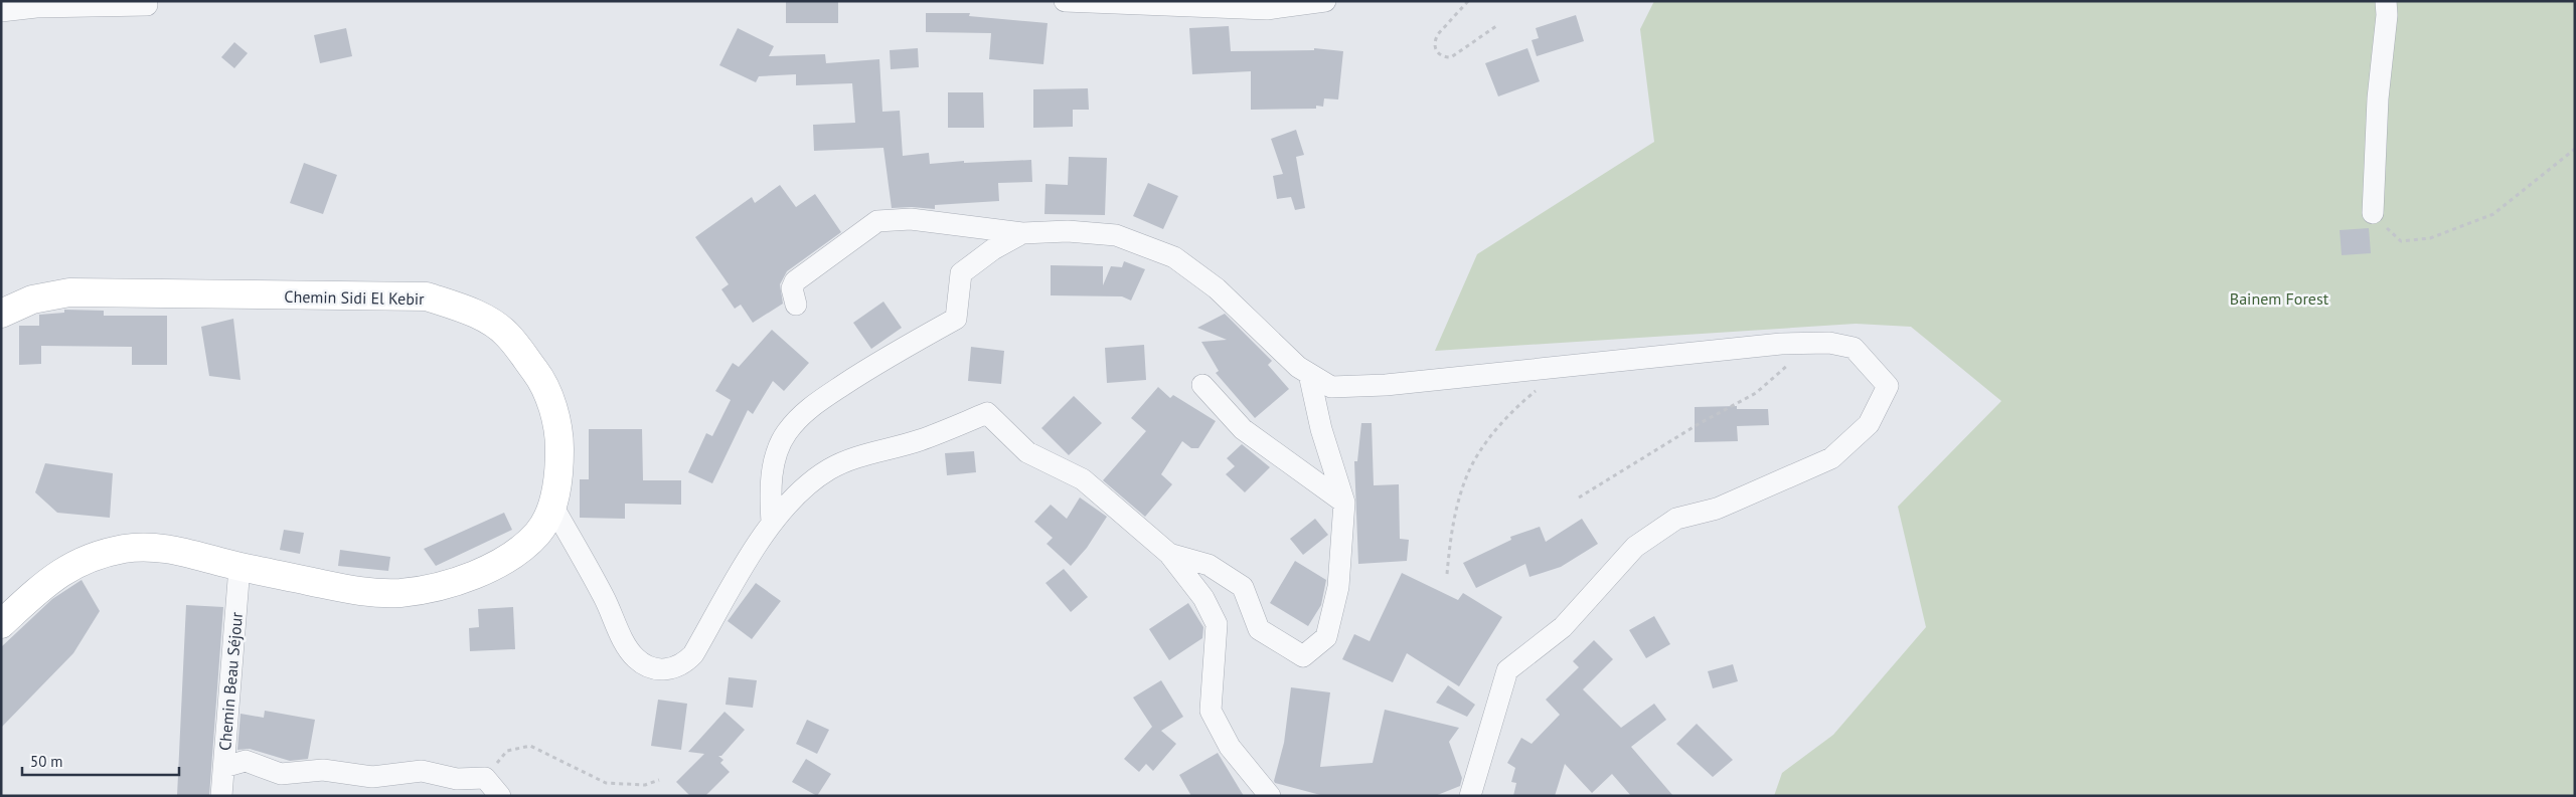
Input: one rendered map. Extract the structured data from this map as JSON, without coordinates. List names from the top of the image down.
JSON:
{
  "streets": {
    "street": ["Chemin Sidi El Kebir", "Chemin Beau Séjour"]
  },
  "crossings": [
    ["Chemin Sidi El Kebir", "Chemin Beau Séjour"]
  ],
  "parks": ["Bainem Forest"],
  "scale_bar": "50 m"
}
